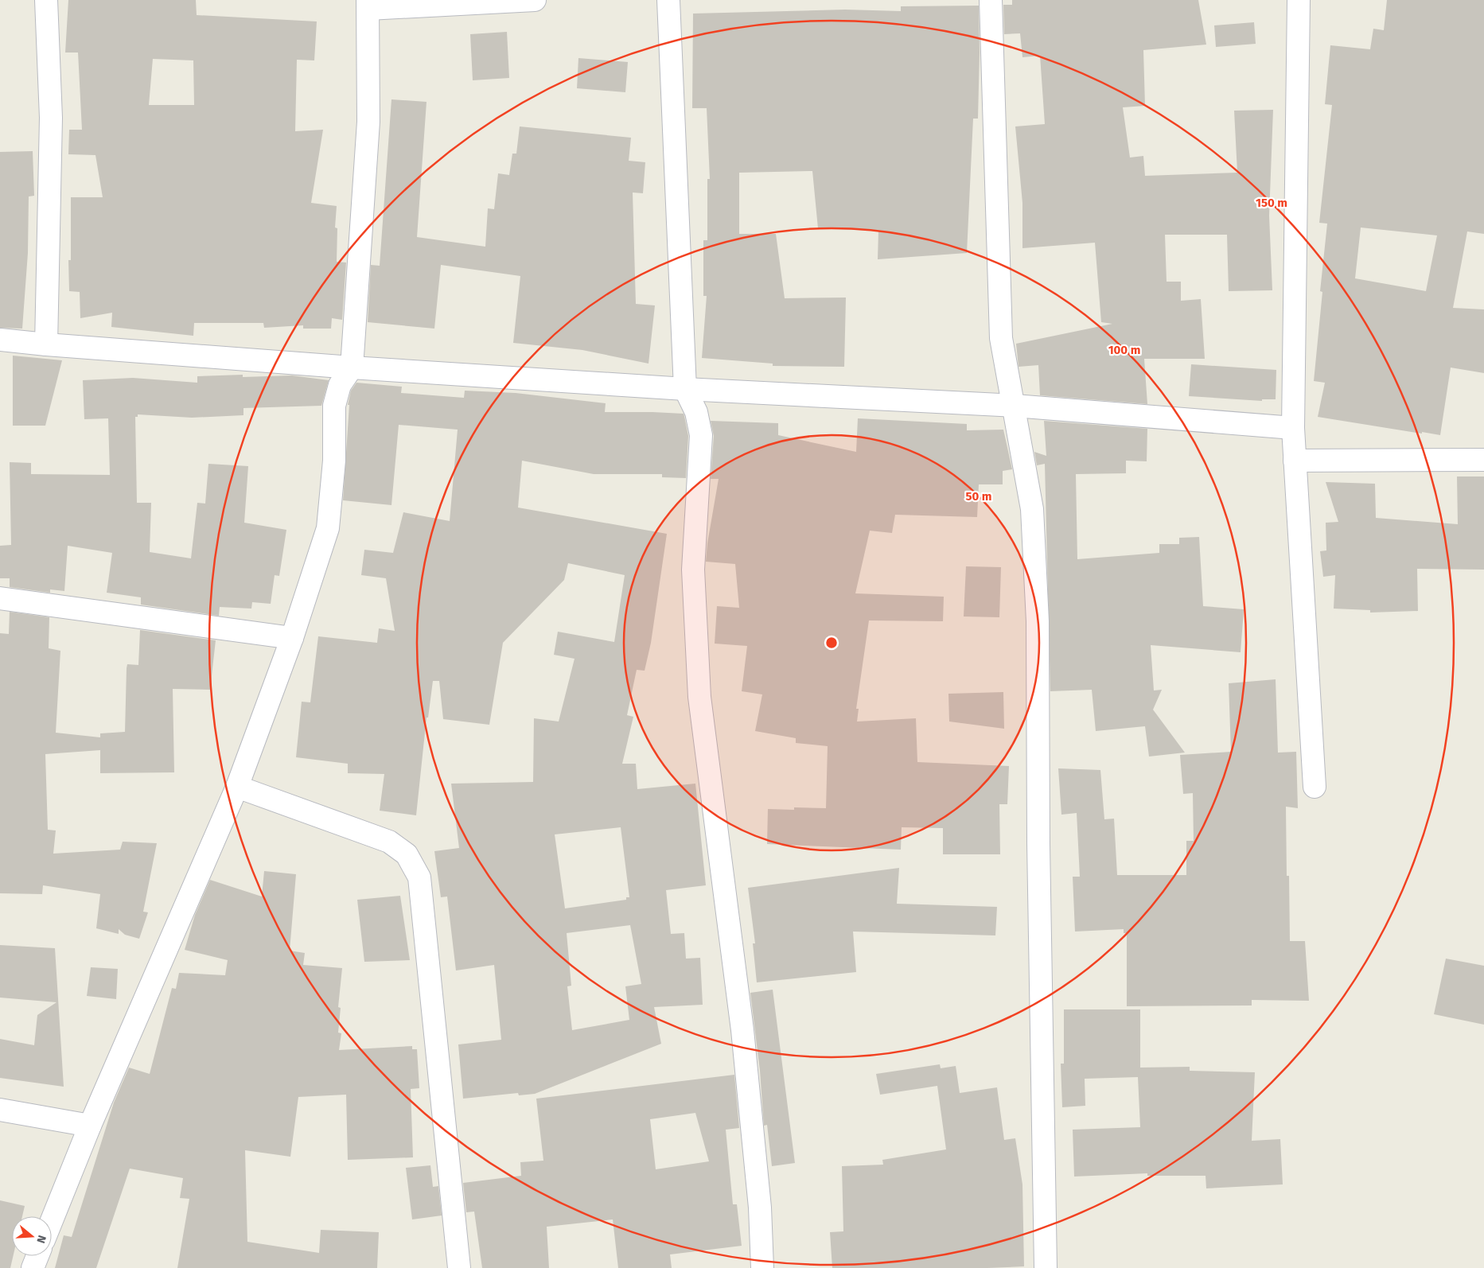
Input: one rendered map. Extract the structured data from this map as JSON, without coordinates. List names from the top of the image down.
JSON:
{
  "north": "right",
  "rings": ["150 m", "100 m", "50 m"]
}
